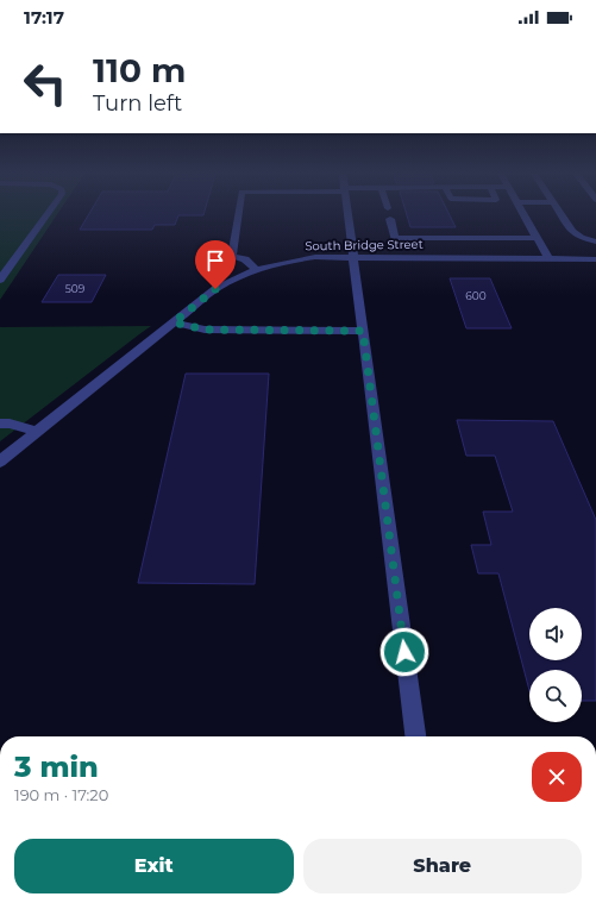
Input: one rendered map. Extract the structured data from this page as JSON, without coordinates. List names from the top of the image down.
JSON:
{
  "streets": {
    "street": ["South Bridge Street"]
  },
  "house_numbers": ["509", "600"],
  "page": {
    "status": "17:17",
    "turn": ["110 m", "Turn left"],
    "heading": ["3 min", "190 m · 17:20"],
    "buttons": ["Exit", "Share"]
  }
}
